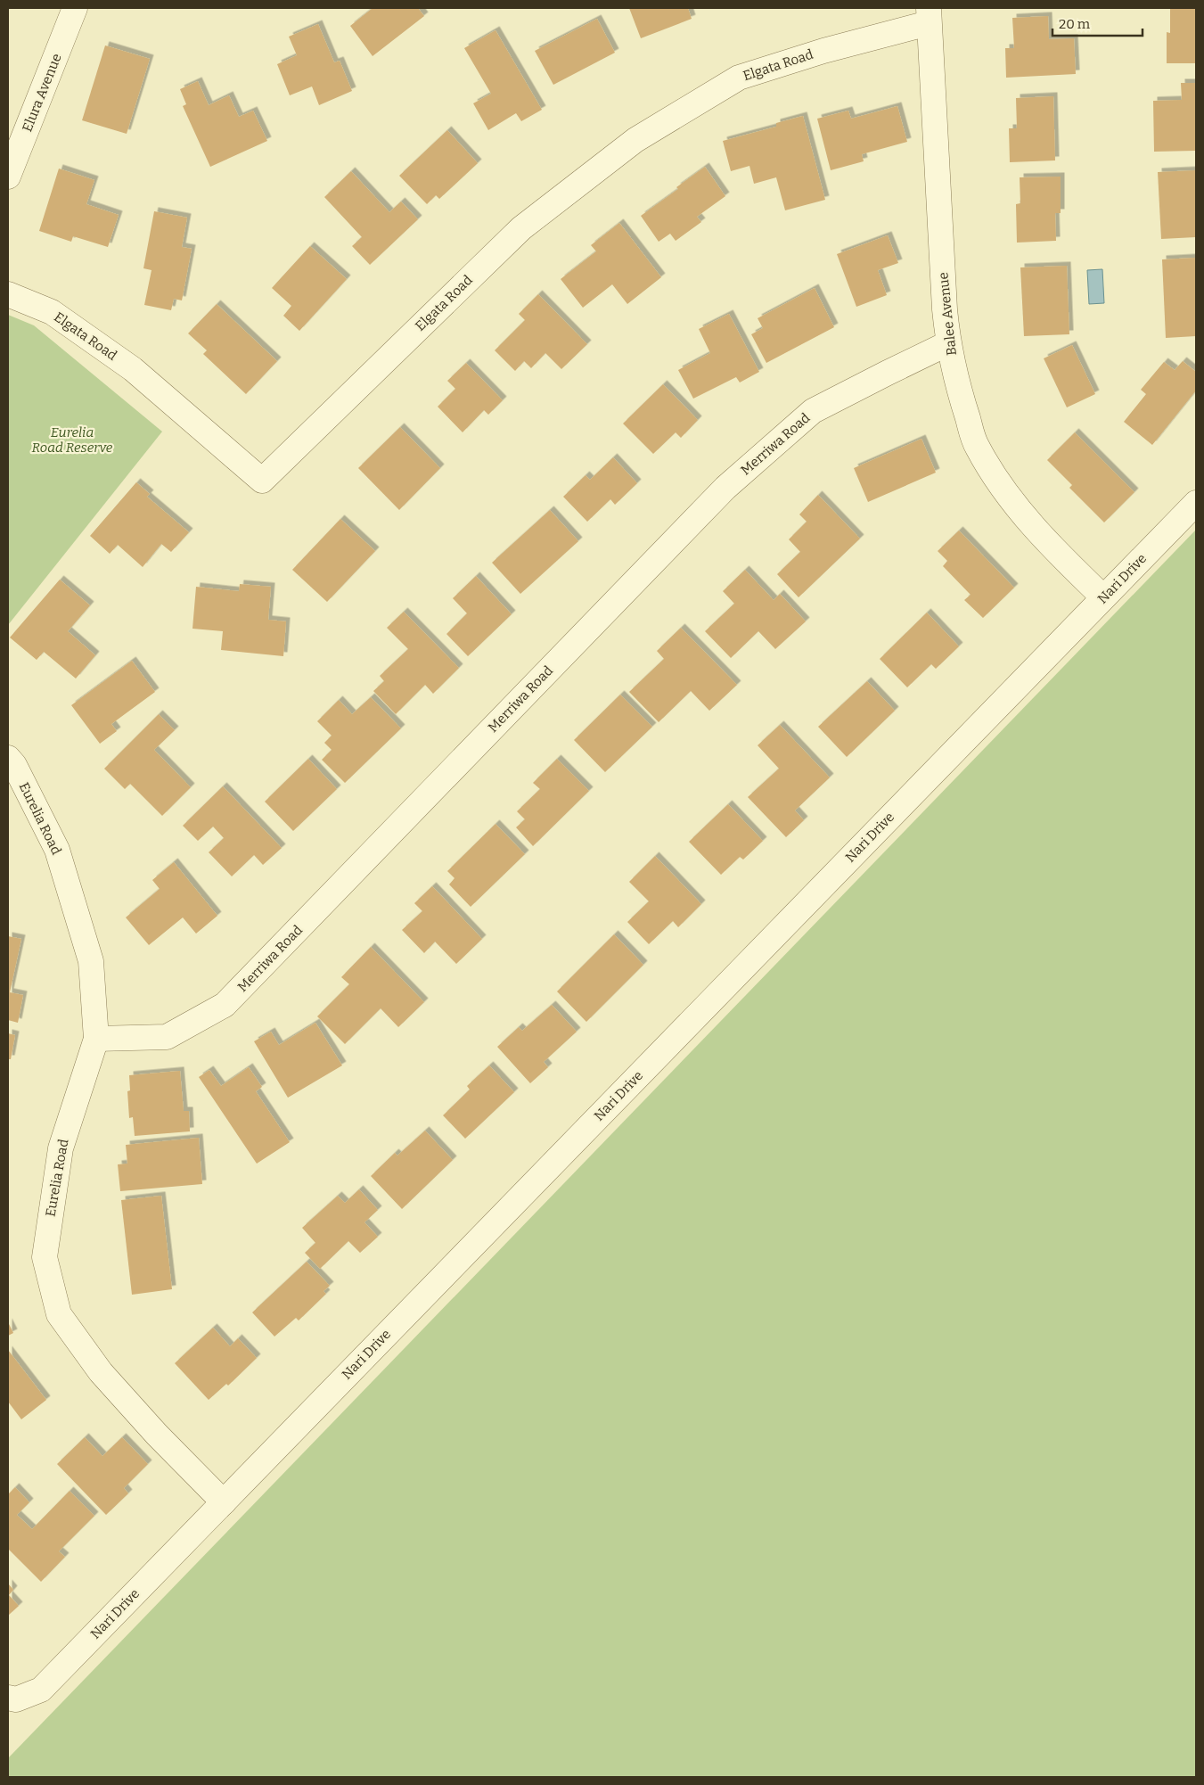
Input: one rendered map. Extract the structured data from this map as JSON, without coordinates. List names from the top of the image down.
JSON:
{
  "streets": {
    "street": [
      "Elgata Road",
      "Elura Avenue",
      "Balee Avenue",
      "Merriwa Road",
      "Nari Drive",
      "Eurelia Road"
    ]
  },
  "crossings": [
    ["Elgata Road", "Balee Avenue"],
    ["Balee Avenue", "Merriwa Road"],
    ["Balee Avenue", "Nari Drive"],
    ["Merriwa Road", "Eurelia Road"],
    ["Nari Drive", "Eurelia Road"]
  ],
  "parks": ["Eurelia Road Reserve"],
  "scale_bar": "20 m"
}
